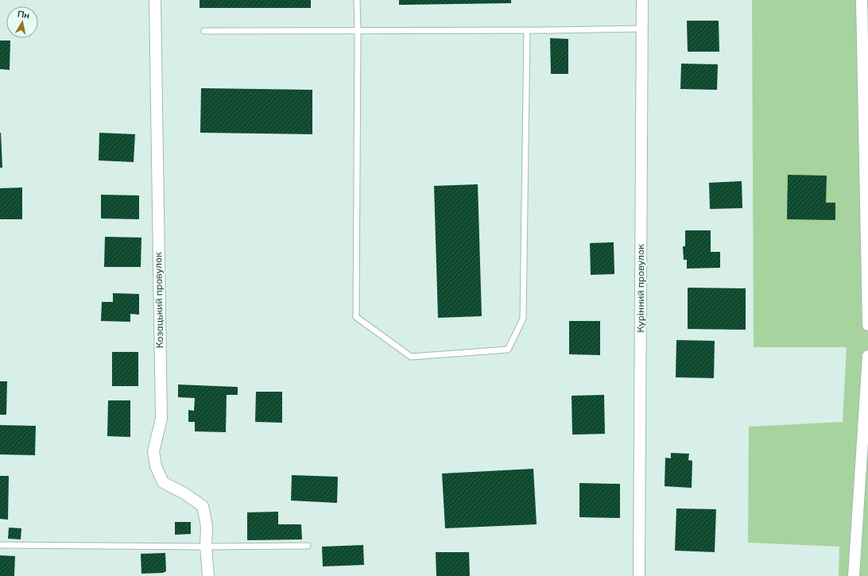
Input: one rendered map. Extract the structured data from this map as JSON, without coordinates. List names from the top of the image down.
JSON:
{
  "streets": {
    "street": ["Курінний провулок", "Козацький провулок"]
  },
  "north": "top"
}
